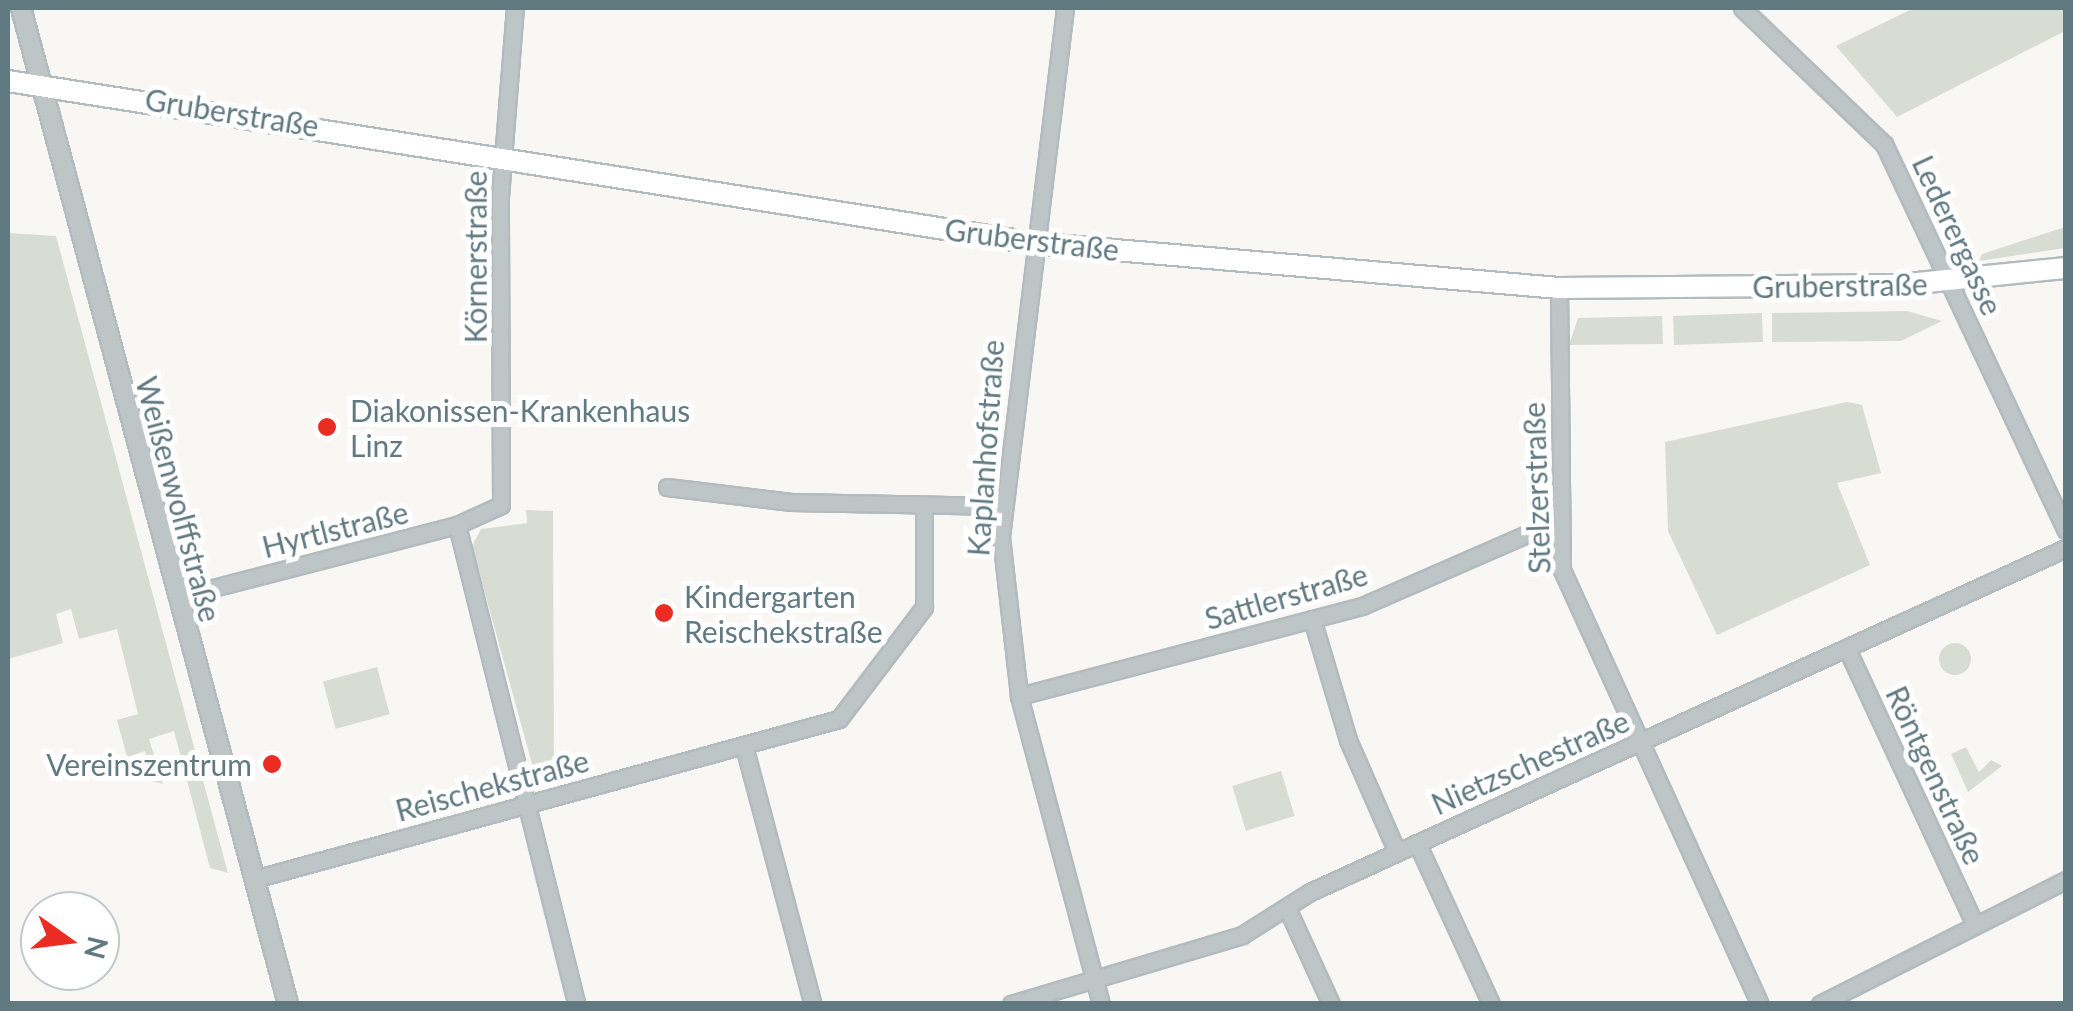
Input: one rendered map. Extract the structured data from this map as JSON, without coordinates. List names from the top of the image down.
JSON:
{
  "streets": {
    "main road": ["Gruberstraße"],
    "street": [
      "Lederergasse",
      "Körnerstraße",
      "Kaplanhofstraße",
      "Stelzerstraße",
      "Weißenwolffstraße",
      "Hyrtlstraße",
      "Sattlerstraße",
      "Nietzschestraße",
      "Röntgenstraße",
      "Reischekstraße"
    ]
  },
  "crossings": [
    ["Gruberstraße", "Lederergasse"],
    ["Gruberstraße", "Körnerstraße"],
    ["Gruberstraße", "Kaplanhofstraße"],
    ["Gruberstraße", "Stelzerstraße"],
    ["Gruberstraße", "Weißenwolffstraße"],
    ["Körnerstraße", "Hyrtlstraße"],
    ["Kaplanhofstraße", "Sattlerstraße"],
    ["Kaplanhofstraße", "Nietzschestraße"],
    ["Stelzerstraße", "Sattlerstraße"],
    ["Stelzerstraße", "Nietzschestraße"],
    ["Weißenwolffstraße", "Hyrtlstraße"],
    ["Weißenwolffstraße", "Reischekstraße"],
    ["Nietzschestraße", "Röntgenstraße"]
  ],
  "places": ["Diakonissen-Krankenhaus Linz", "Kindergarten Reischekstraße", "Vereinszentrum"],
  "north": "right"
}
